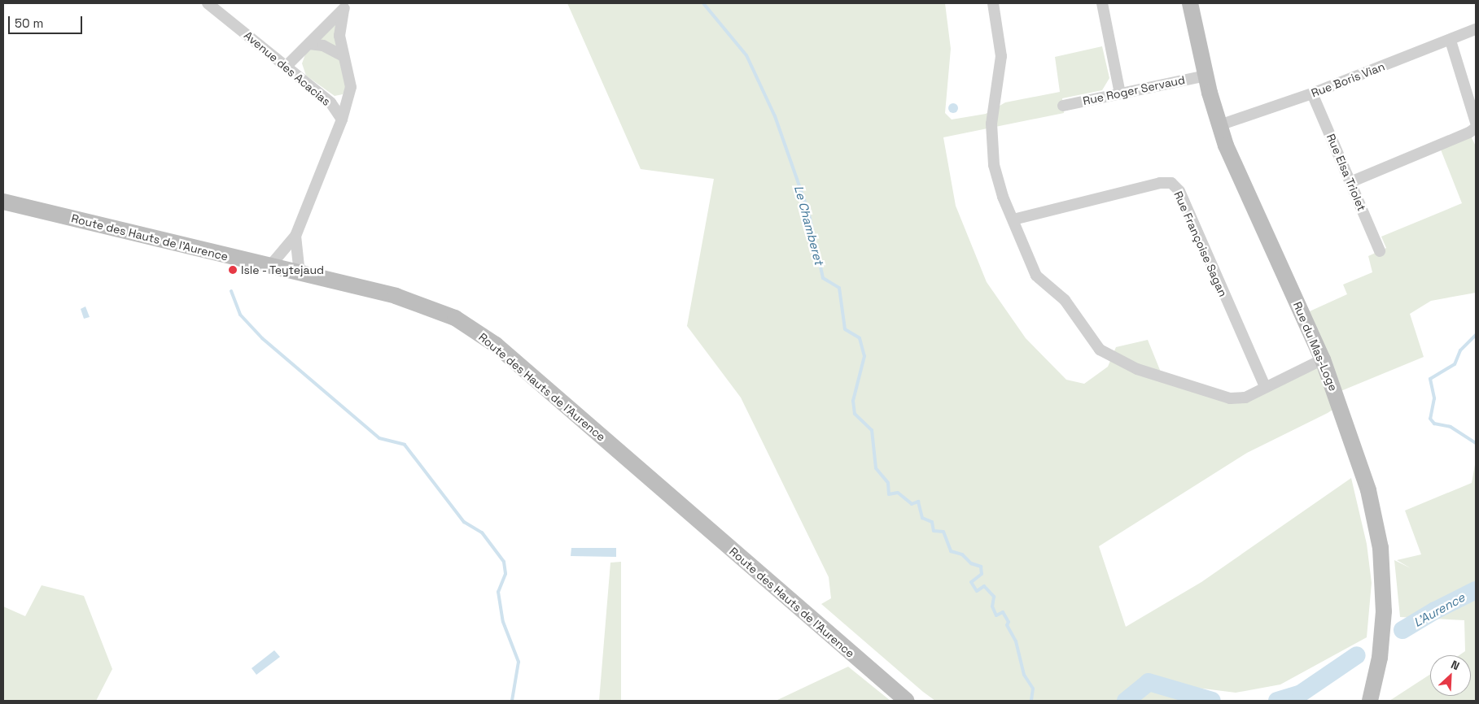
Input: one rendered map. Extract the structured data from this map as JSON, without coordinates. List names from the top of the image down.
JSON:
{
  "streets": {
    "main road": ["Route des Hauts de l'Aurence", "Rue du Mas-Loge"],
    "street": [
      "Avenue des Acacias",
      "Rue Boris Vian",
      "Rue Roger Servaud",
      "Rue Elsa Triolet",
      "Rue Françoise Sagan"
    ]
  },
  "crossings": [
    ["Rue Boris Vian", "Rue Elsa Triolet"],
    ["Rue Boris Vian", "Rue du Mas-Loge"],
    ["Rue Roger Servaud", "Rue du Mas-Loge"]
  ],
  "water": ["Le Chamberet", "L'Aurence"],
  "places": ["Isle - Teytejaud"],
  "scale_bar": "50 m",
  "north": "top right"
}
